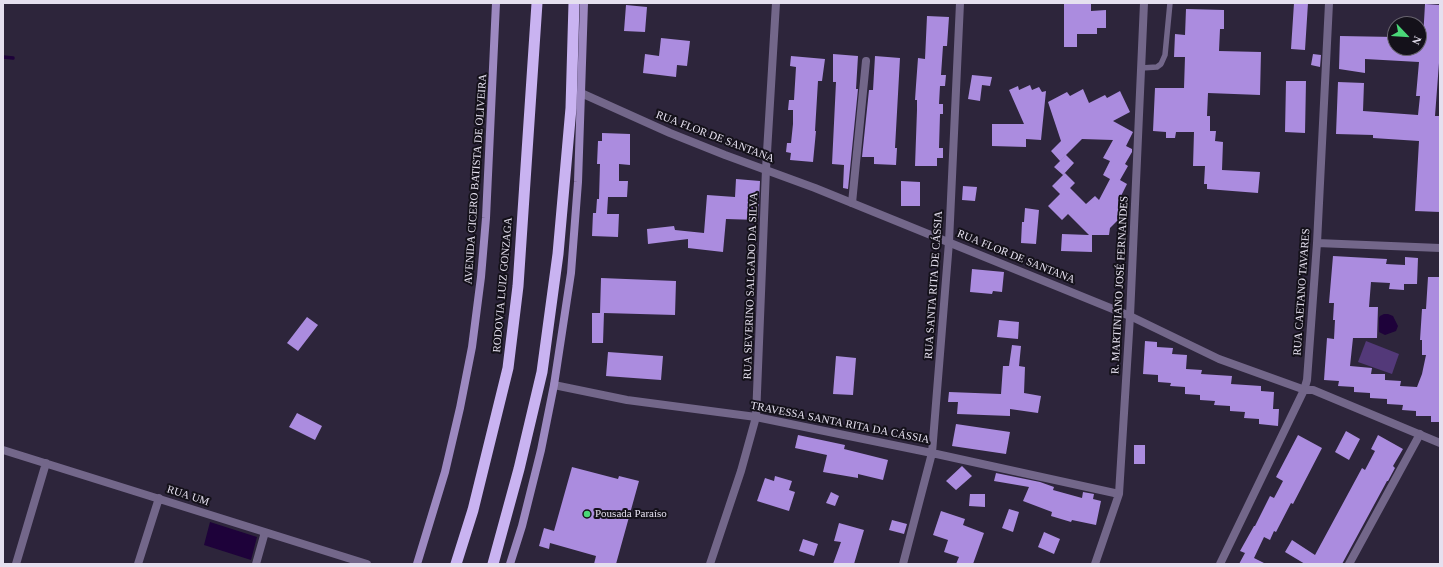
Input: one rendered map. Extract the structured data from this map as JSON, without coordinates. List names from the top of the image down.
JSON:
{
  "streets": {
    "highway": ["RODOVIA LUIZ GONZAGA"],
    "main road": ["AVENIDA CICERO BATISTA DE OLIVEIRA"],
    "street": [
      "RUA FLOR DE SANTANA",
      "RUA SANTA RITA DE CÁSSIA",
      "R. MARTINIANO JOSÉ FERNANDES",
      "RUA SEVERINO SALGADO DA SILVA",
      "RUA CAETANO TAVARES",
      "TRAVESSA SANTA RITA DA CÁSSIA",
      "RUA UM"
    ]
  },
  "crossings": [
    ["RUA FLOR DE SANTANA", "RUA SANTA RITA DE CÁSSIA"],
    ["RUA FLOR DE SANTANA", "R. MARTINIANO JOSÉ FERNANDES"],
    ["RUA FLOR DE SANTANA", "RUA SEVERINO SALGADO DA SILVA"],
    ["RUA FLOR DE SANTANA", "RUA CAETANO TAVARES"],
    ["RUA SANTA RITA DE CÁSSIA", "TRAVESSA SANTA RITA DA CÁSSIA"],
    ["R. MARTINIANO JOSÉ FERNANDES", "TRAVESSA SANTA RITA DA CÁSSIA"],
    ["RUA SEVERINO SALGADO DA SILVA", "TRAVESSA SANTA RITA DA CÁSSIA"]
  ],
  "places": ["Pousada Paraíso"],
  "north": "bottom right"
}
